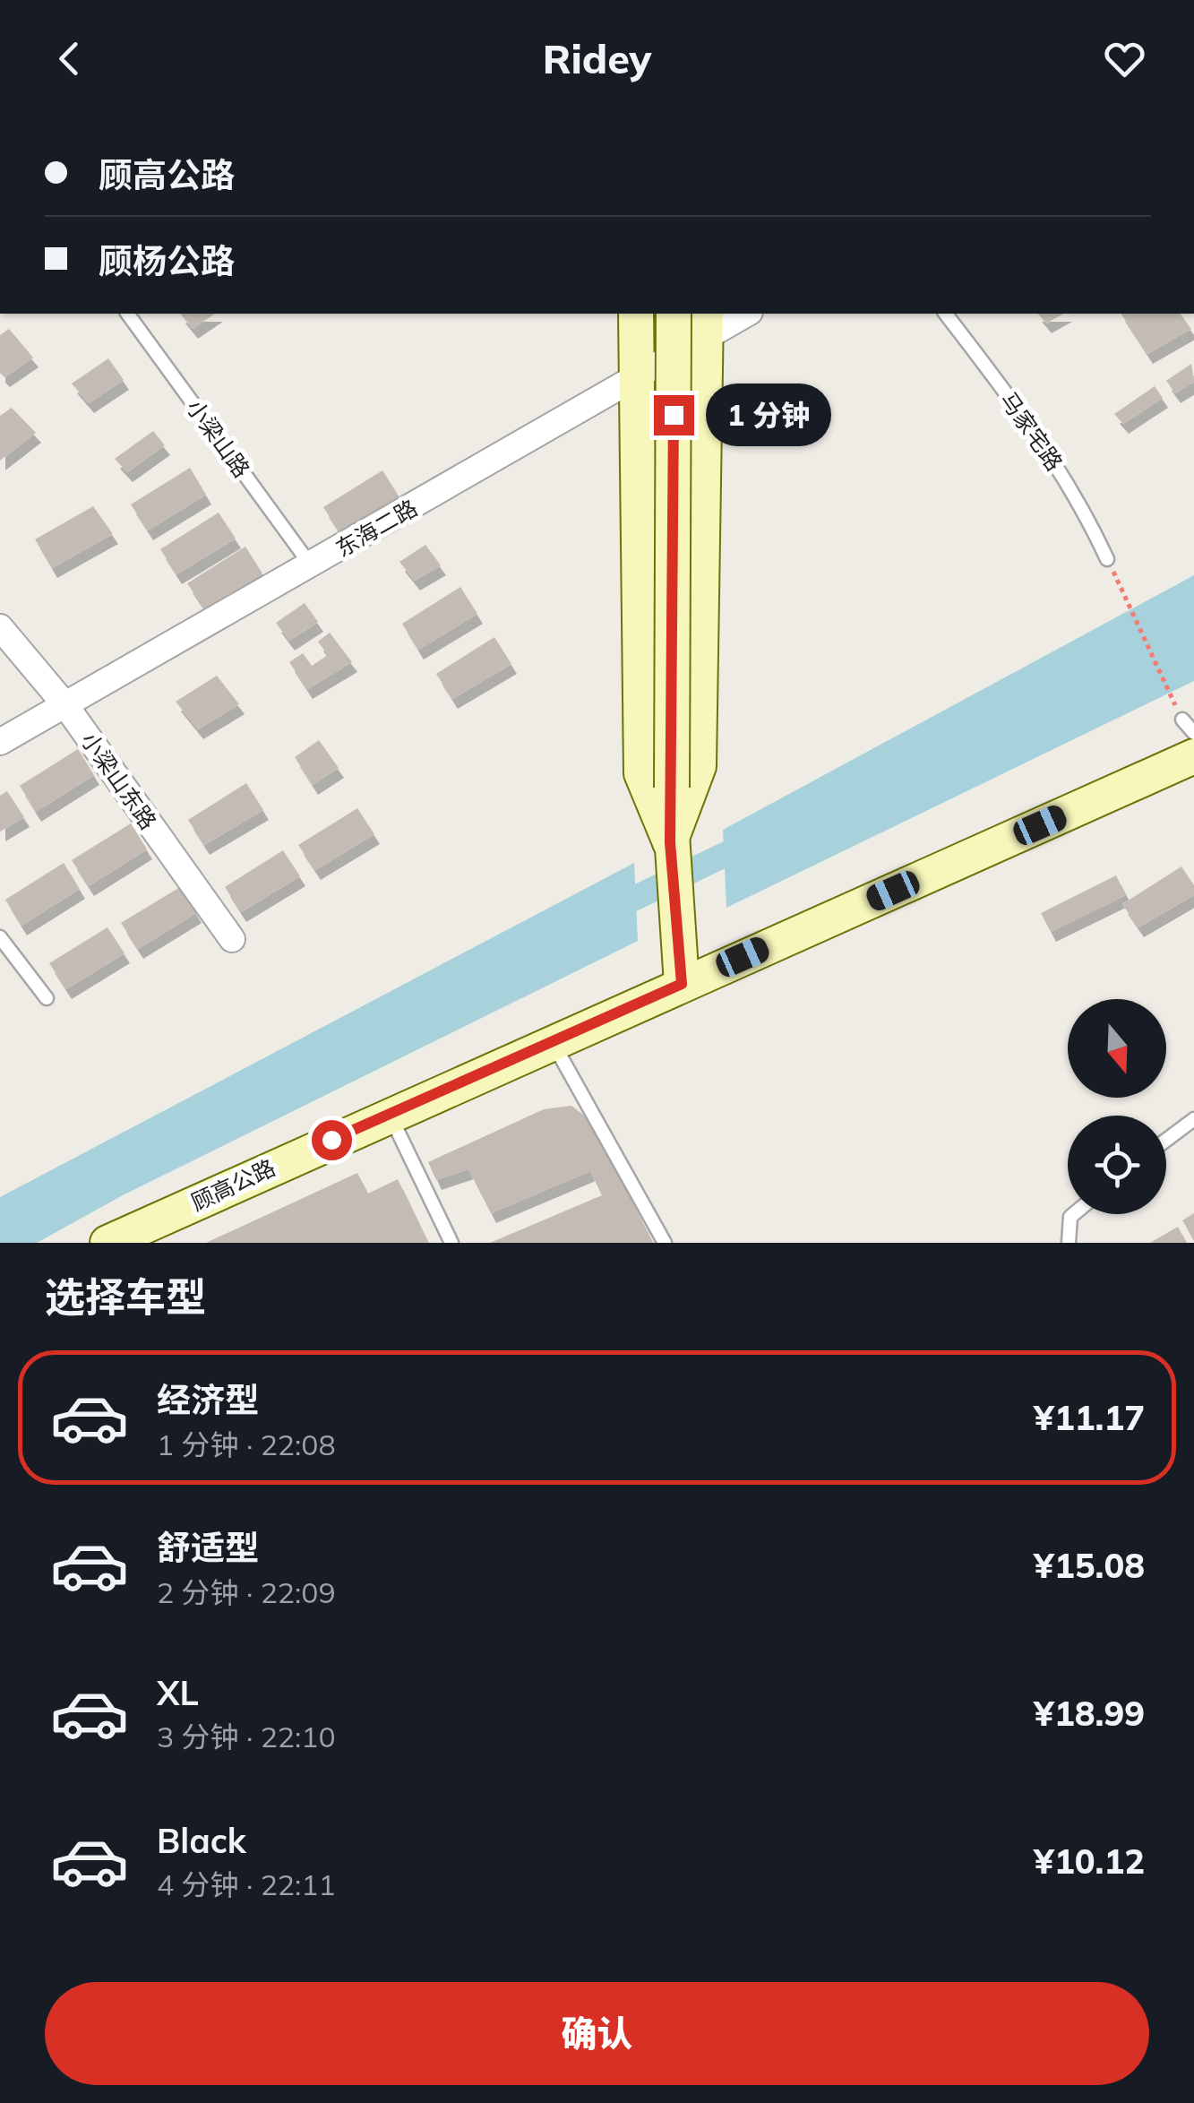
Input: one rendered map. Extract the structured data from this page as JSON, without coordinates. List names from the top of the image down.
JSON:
{
  "streets": {
    "street": ["东海二路", "小梁山东路", "顾高公路"],
    "lane": ["马家宅路", "小梁山路"]
  },
  "crossings": [
    ["小梁山路", "东海二路"],
    ["东海二路", "小梁山东路"]
  ],
  "north": "bottom",
  "page": {
    "header": "Ridey",
    "banner": ["顾高公路", "顾杨公路"],
    "bubble": "1 分钟",
    "heading": "选择车型",
    "list": [
      {
        "name": "经济型",
        "note": "1 分钟 · 22:08",
        "value": "¥11.17"
      },
      {
        "name": "舒适型",
        "note": "2 分钟 · 22:09",
        "value": "¥15.08"
      },
      {
        "name": "XL",
        "note": "3 分钟 · 22:10",
        "value": "¥18.99"
      },
      {
        "name": "Black",
        "note": "4 分钟 · 22:11",
        "value": "¥10.12"
      }
    ],
    "buttons": "确认"
  }
}
